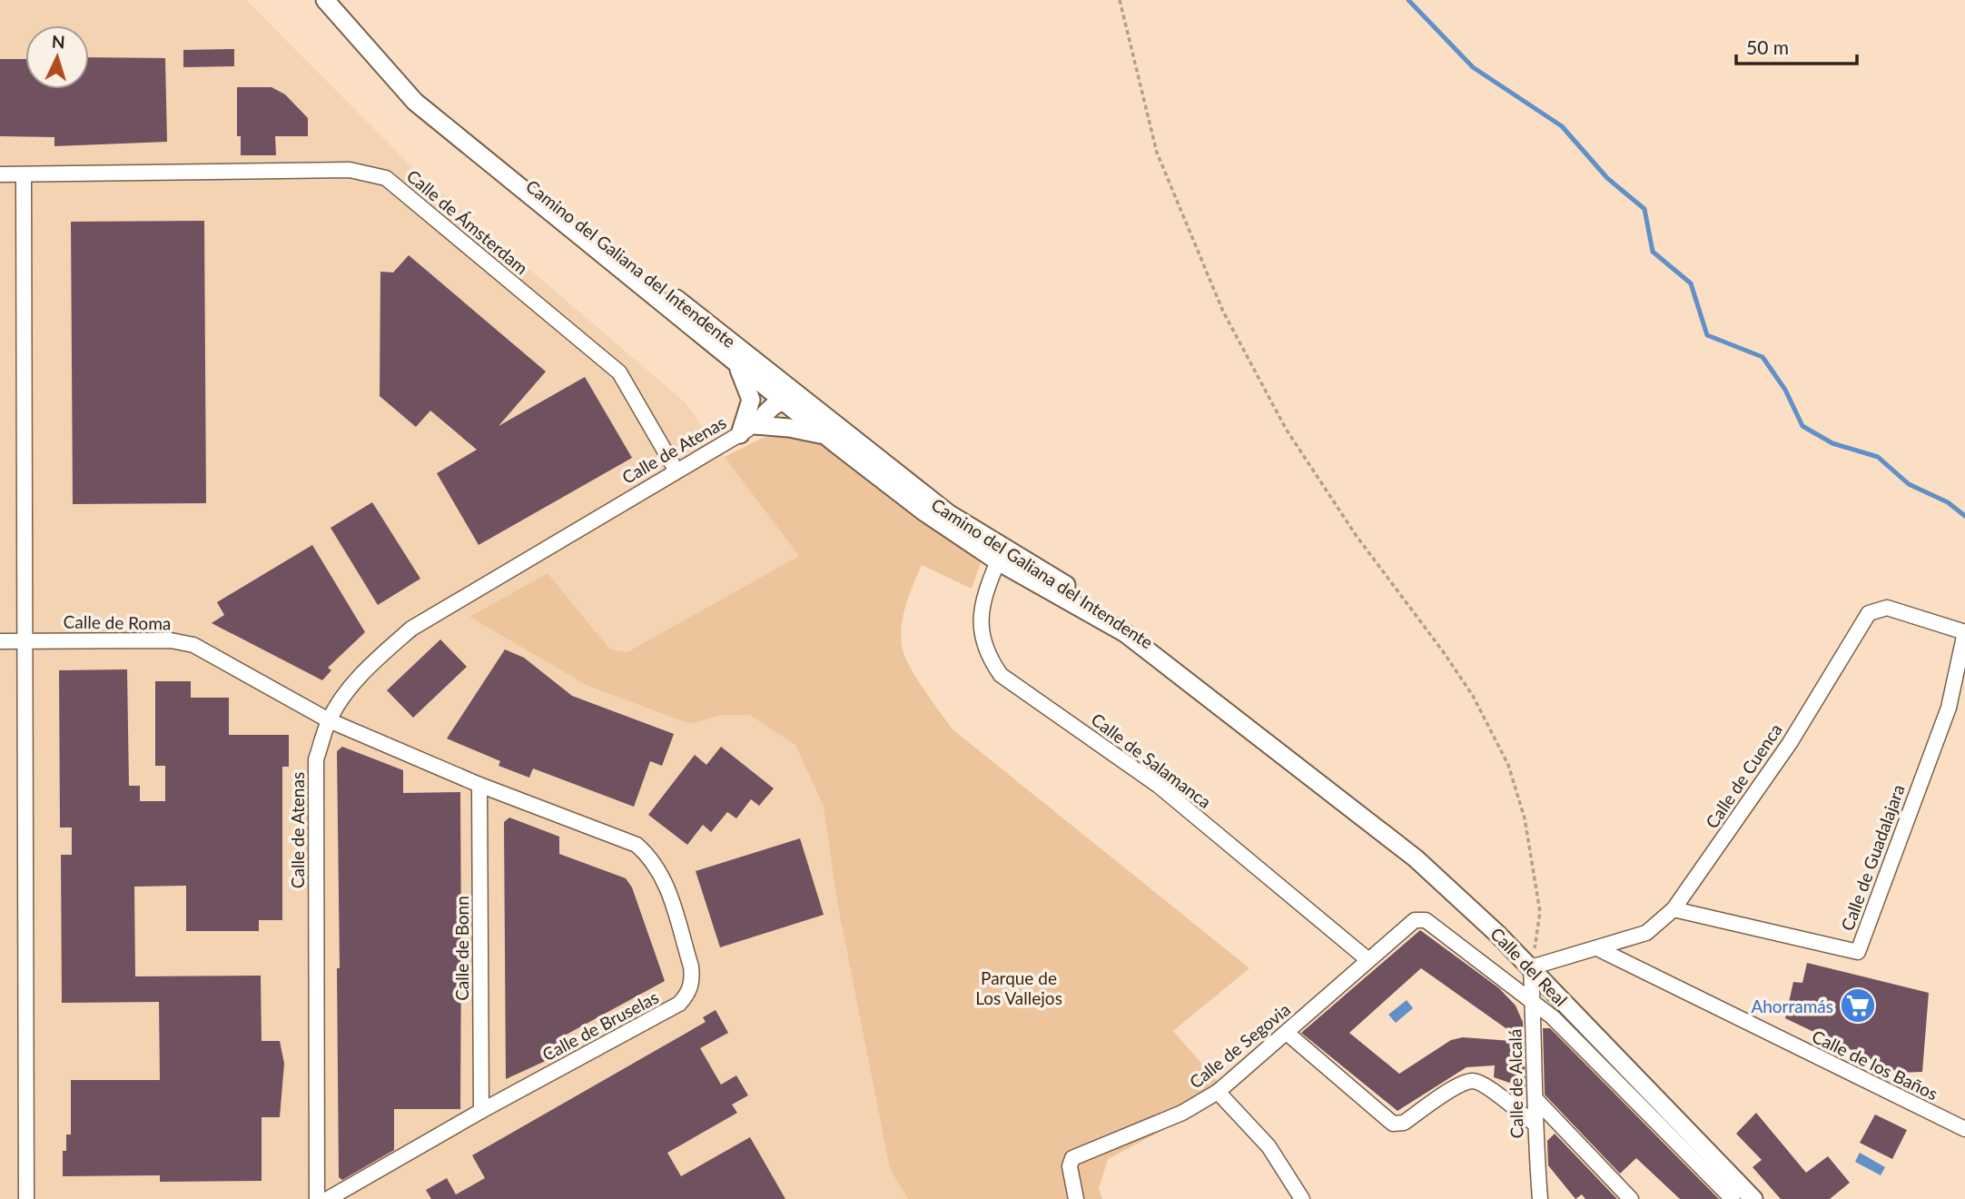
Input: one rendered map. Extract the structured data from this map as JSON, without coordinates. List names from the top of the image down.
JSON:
{
  "streets": {
    "street": [
      "Calle de Ámsterdam",
      "Camino del Galiana del Intendente",
      "Calle de Atenas",
      "Calle de Roma",
      "Calle de Salamanca",
      "Calle de Cuenca",
      "Calle de Guadalajara",
      "Calle de Bonn",
      "Calle del Real",
      "Calle de Bruselas",
      "Calle de Segovia",
      "Calle de los Baños",
      "Calle de Alcalá"
    ]
  },
  "crossings": [
    ["Calle de Ámsterdam", "Calle de Atenas"],
    ["Camino del Galiana del Intendente", "Calle de Salamanca"],
    ["Camino del Galiana del Intendente", "Calle del Real"],
    ["Calle de Atenas", "Calle de Roma"],
    ["Calle de Atenas", "Calle de Bruselas"],
    ["Calle de Roma", "Calle de Bruselas"],
    ["Calle de Salamanca", "Calle de Segovia"],
    ["Calle de Cuenca", "Calle de Guadalajara"],
    ["Calle de Cuenca", "Calle del Real"],
    ["Calle de Cuenca", "Calle de los Baños"],
    ["Calle de Cuenca", "Calle de Alcalá"],
    ["Calle de Bonn", "Calle de Bruselas"],
    ["Calle del Real", "Calle de Alcalá"],
    ["Calle de Segovia", "Calle de Alcalá"]
  ],
  "parks": ["Parque de Los Vallejos"],
  "places": {
    "supermarket": ["Ahorramás"]
  },
  "scale_bar": "50 m",
  "north": "top"
}
